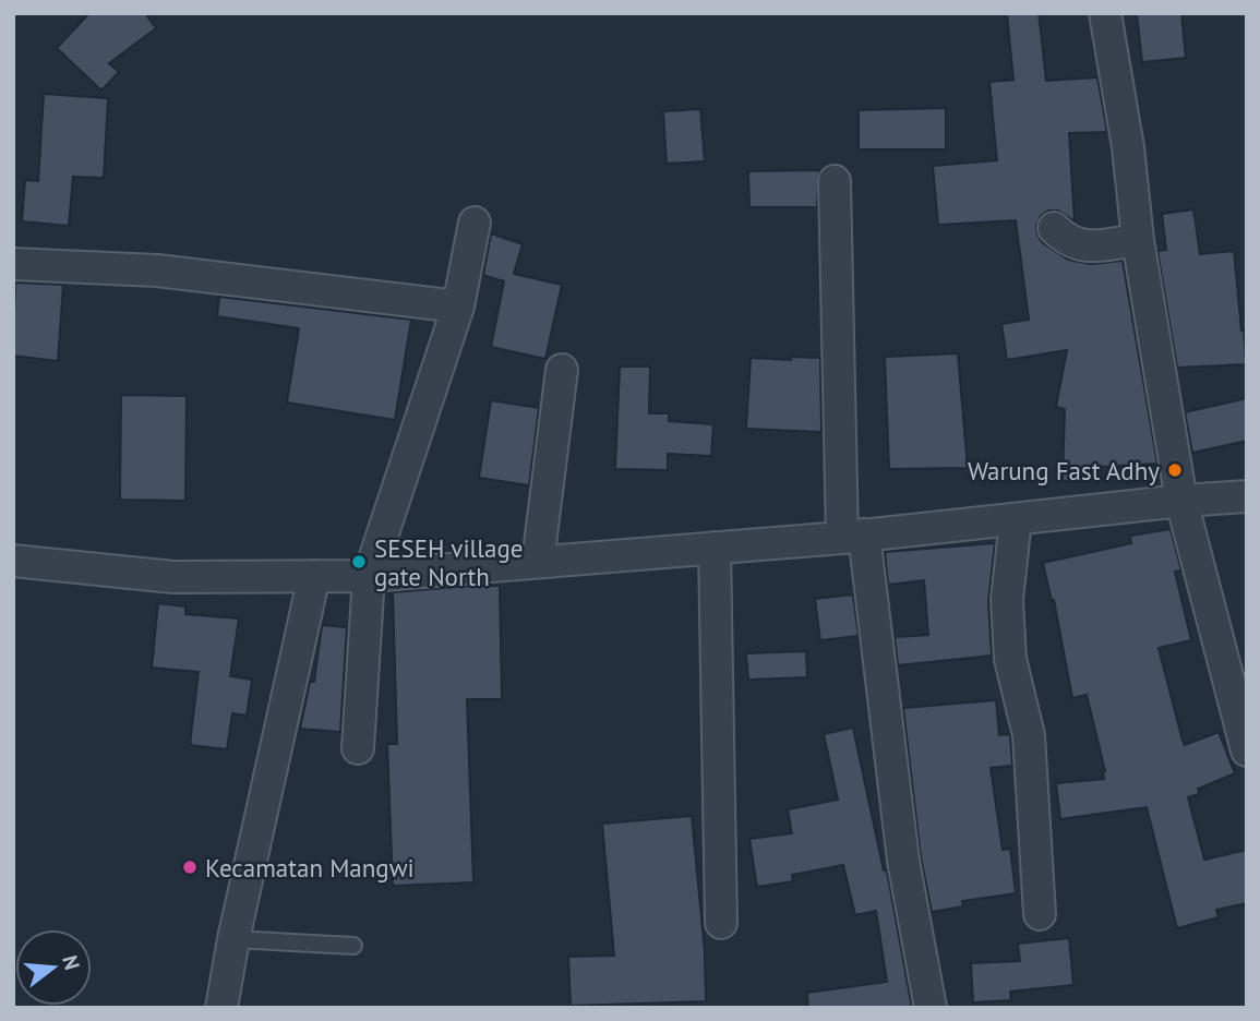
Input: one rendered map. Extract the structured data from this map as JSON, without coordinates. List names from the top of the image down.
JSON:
{
  "places": ["Warung Fast Adhy", "SESEH village gate North", "Kecamatan Mangwi"],
  "north": "right"
}
